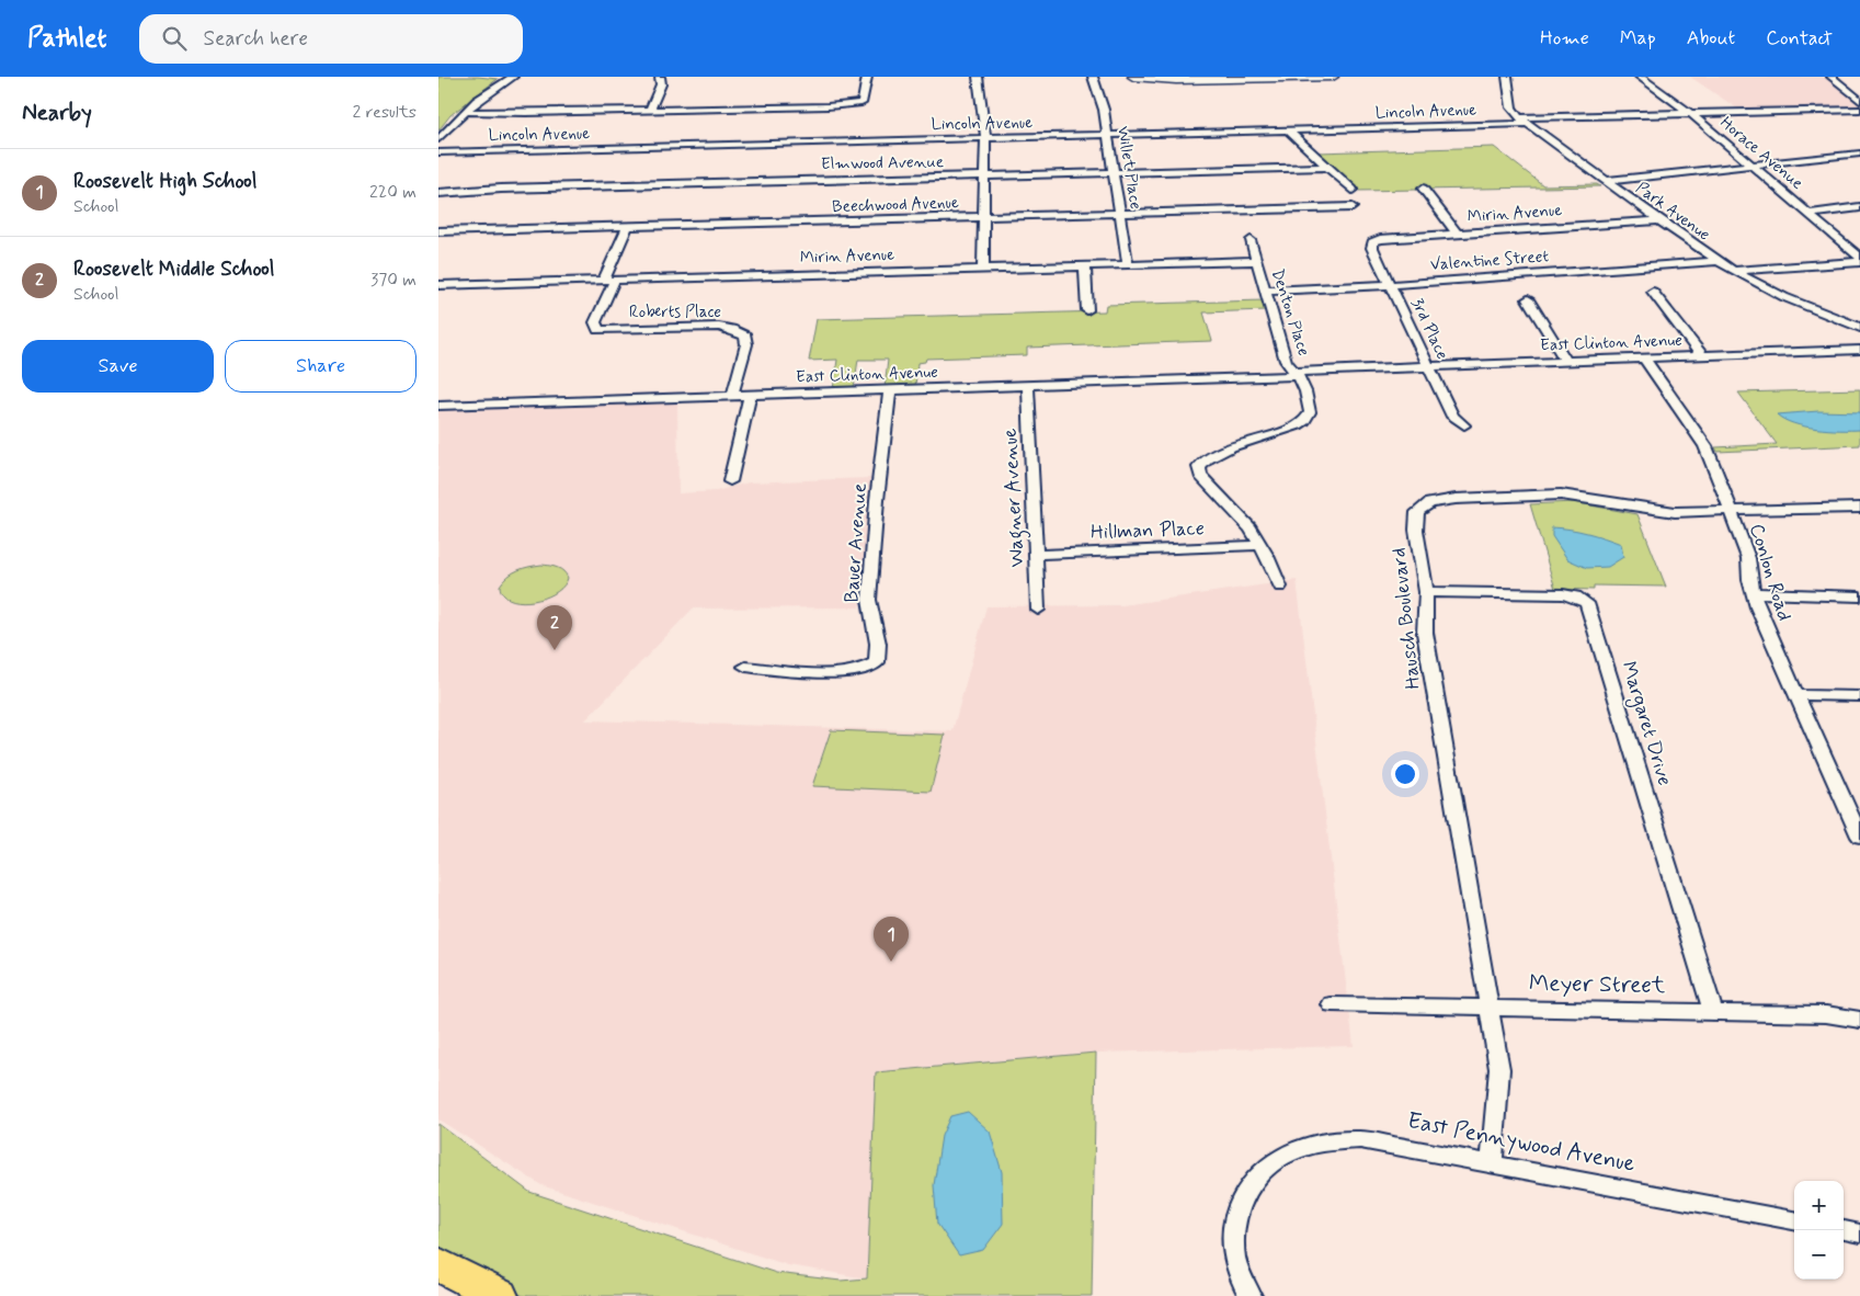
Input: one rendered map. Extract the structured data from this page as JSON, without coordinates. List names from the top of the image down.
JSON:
{
  "streets": {
    "street": [
      "Lincoln Avenue",
      "Horace Avenue",
      "Elmwood Avenue",
      "Willet Place",
      "Beechwood Avenue",
      "Park Avenue",
      "Mirin Avenue",
      "Valentine Street",
      "Roberts Place",
      "Denton Place",
      "3rd Place",
      "East Clinton Avenue",
      "Wagner Avenue",
      "Hillman Place",
      "Bauer Avenue",
      "Conlon Road",
      "Hausch Boulevard",
      "Margaret Drive",
      "Meyer Street",
      "East Pennywood Avenue"
    ]
  },
  "crossings": [
    ["Lincoln Avenue", "Horace Avenue"],
    ["Lincoln Avenue", "Willet Place"],
    ["Lincoln Avenue", "Park Avenue"],
    ["Elmwood Avenue", "Willet Place"],
    ["Willet Place", "Beechwood Avenue"],
    ["Willet Place", "Mirin Avenue"],
    ["Beechwood Avenue", "Roberts Place"],
    ["Park Avenue", "Mirin Avenue"],
    ["Park Avenue", "Valentine Street"],
    ["Mirin Avenue", "Roberts Place"],
    ["Mirin Avenue", "Denton Place"],
    ["Mirin Avenue", "3rd Place"],
    ["Valentine Street", "Denton Place"],
    ["Valentine Street", "3rd Place"],
    ["Roberts Place", "East Clinton Avenue"],
    ["Denton Place", "East Clinton Avenue"],
    ["Denton Place", "Hillman Place"],
    ["3rd Place", "East Clinton Avenue"],
    ["East Clinton Avenue", "Wagner Avenue"],
    ["East Clinton Avenue", "Bauer Avenue"],
    ["East Clinton Avenue", "Conlon Road"],
    ["Wagner Avenue", "Hillman Place"],
    ["Conlon Road", "Hausch Boulevard"],
    ["Hausch Boulevard", "Margaret Drive"],
    ["Hausch Boulevard", "Meyer Street"],
    ["Hausch Boulevard", "East Pennywood Avenue"],
    ["Margaret Drive", "Meyer Street"]
  ],
  "page": {
    "header": "Pathlet",
    "search": "Search here",
    "nav": [
      "Home",
      "Map",
      "About",
      "Contact"
    ],
    "heading": ["Nearby", "2 results"],
    "list": [
      {
        "mark": "1",
        "name": "Roosevelt High School",
        "note": "School",
        "value": "220 m"
      },
      {
        "mark": "2",
        "name": "Roosevelt Middle School",
        "note": "School",
        "value": "370 m"
      }
    ],
    "buttons": ["Save", "Share"],
    "pins": ["2", "1"],
    "map_buttons": ["+", "−"]
  }
}
